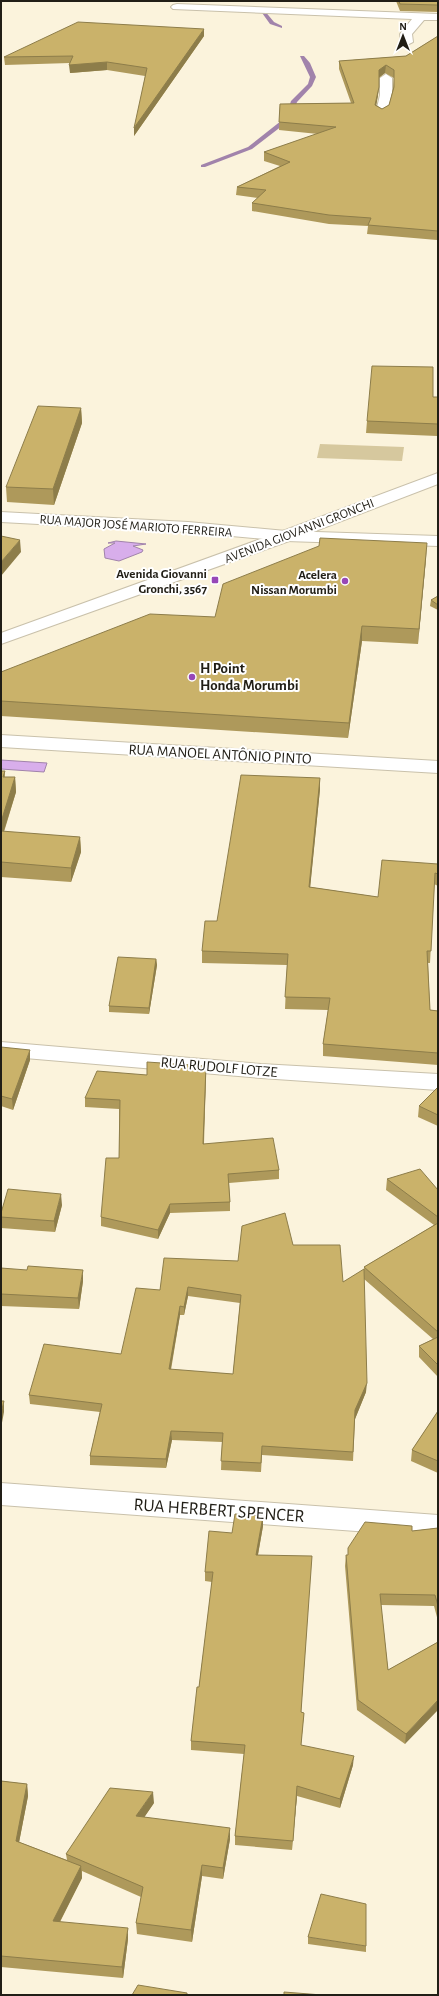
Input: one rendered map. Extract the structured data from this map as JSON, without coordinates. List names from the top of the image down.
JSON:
{
  "streets": {
    "street": [
      "RUA MAJOR JOSÉ MARIOTO FERREIRA",
      "AVENIDA GIOVANNI GRONCHI",
      "RUA MANOEL ANTÔNIO PINTO",
      "RUA RUDOLF LOTZE",
      "RUA HERBERT SPENCER"
    ]
  },
  "crossings": [
    ["RUA MAJOR JOSÉ MARIOTO FERREIRA", "AVENIDA GIOVANNI GRONCHI"]
  ],
  "places": {
    "transit": ["Avenida Giovanni Gronchi, 3567"],
    "other": ["Acelera Nissan Morumbi", "H Point Honda Morumbi"]
  },
  "north": "top"
}
